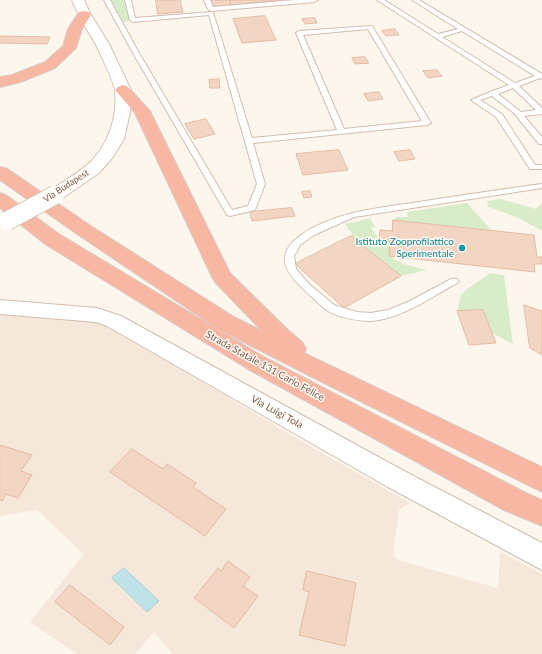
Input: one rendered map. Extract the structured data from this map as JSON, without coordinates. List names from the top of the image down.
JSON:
{
  "streets": {
    "highway": ["Strada Statale 131 Carlo Felice"],
    "main road": ["Via Budapest"],
    "street": ["Via Luigi Tola"]
  },
  "places": ["Istituto Zooprofilattico Sperimentale"]
}
